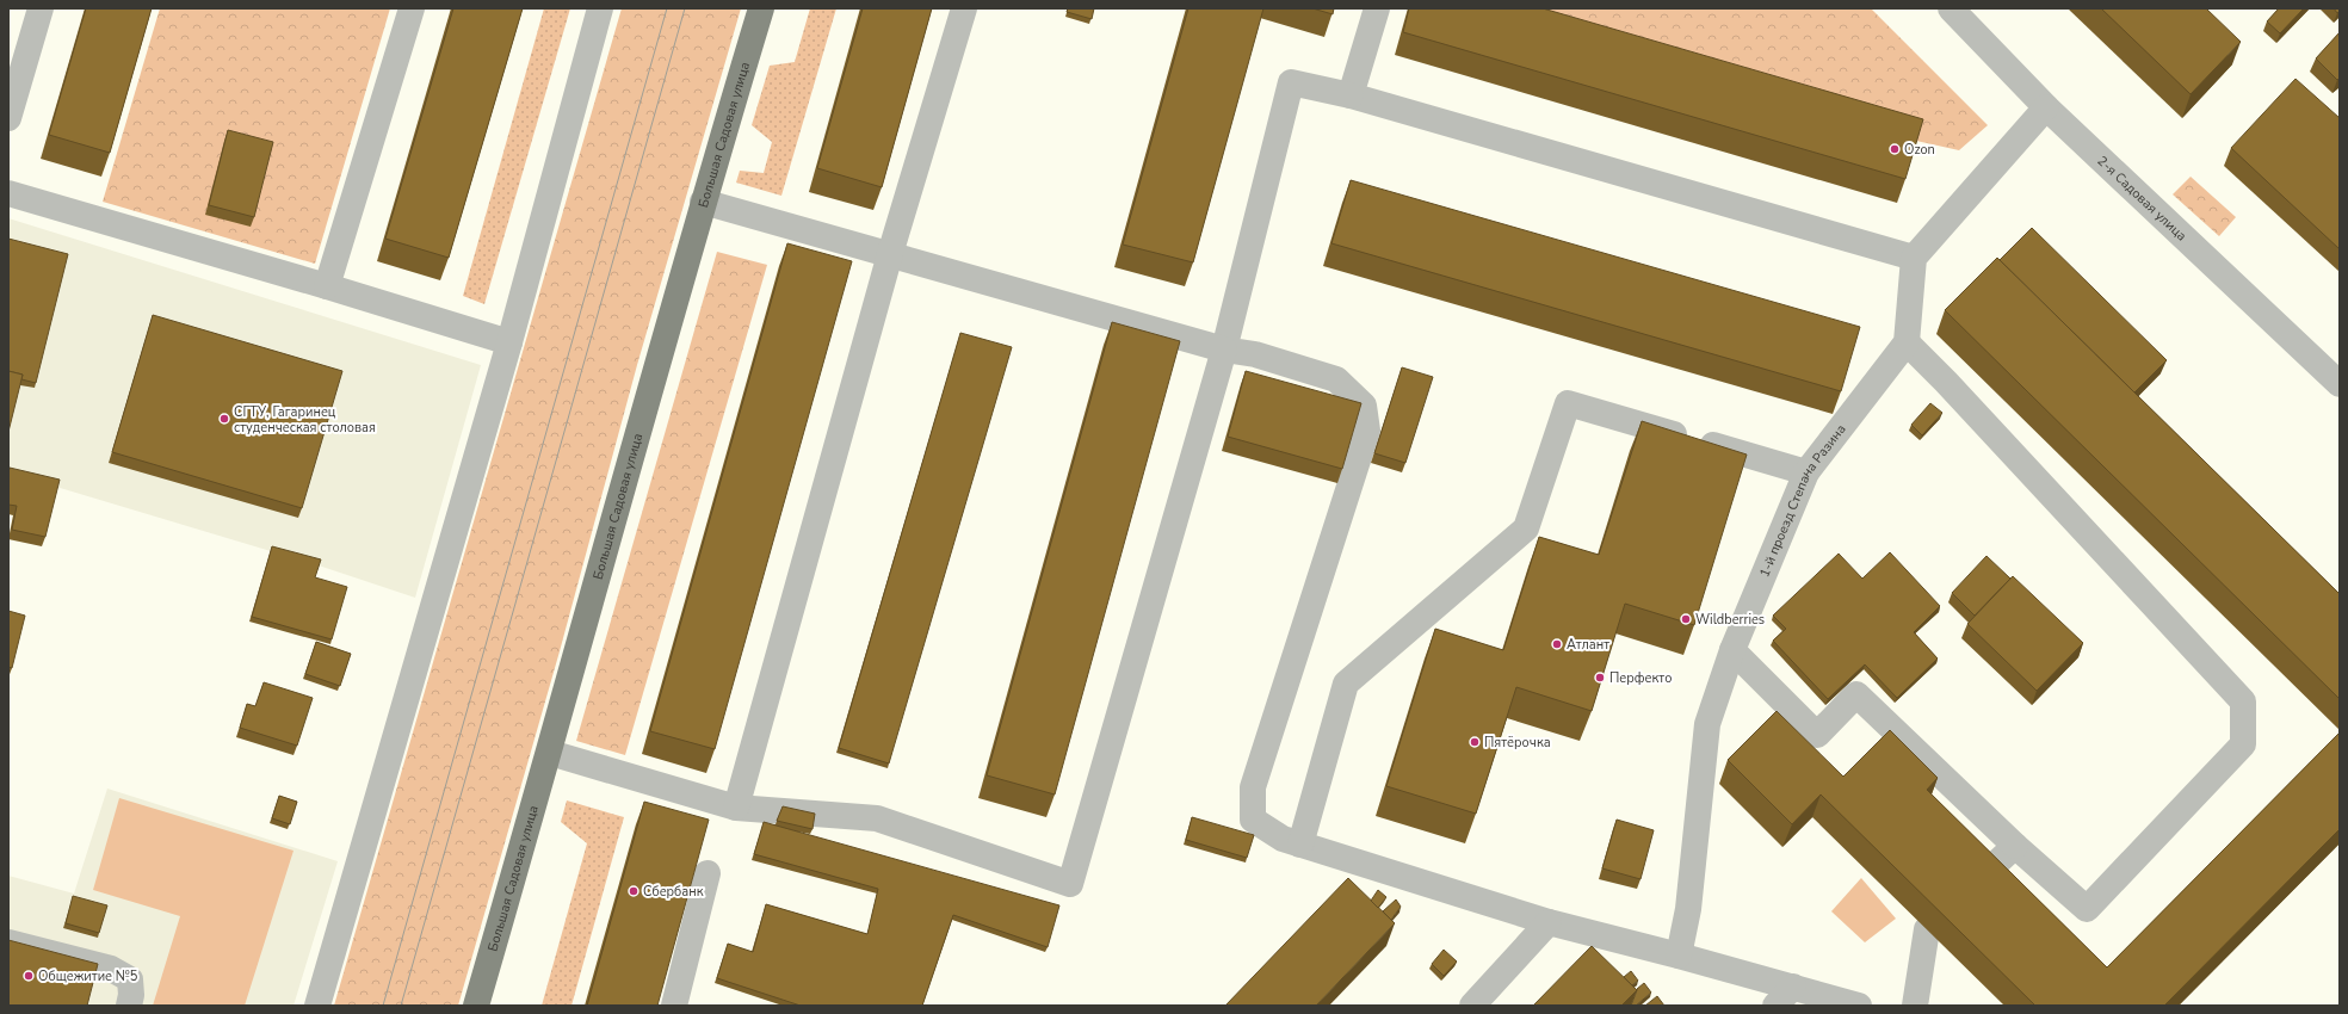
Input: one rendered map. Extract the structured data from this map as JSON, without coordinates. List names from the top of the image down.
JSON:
{
  "streets": {
    "main road": ["Большая Садовая улица"],
    "street": ["2-я Садовая улица", "1-й проезд Степана Разина"]
  },
  "places": [
    "Ozon",
    "СГТУ, Гагаринец студенческая столовая",
    "Wildberries",
    "Атлант",
    "Перфекто",
    "Пятёрочка",
    "Сбербанк",
    "Общежитие №5"
  ]
}
